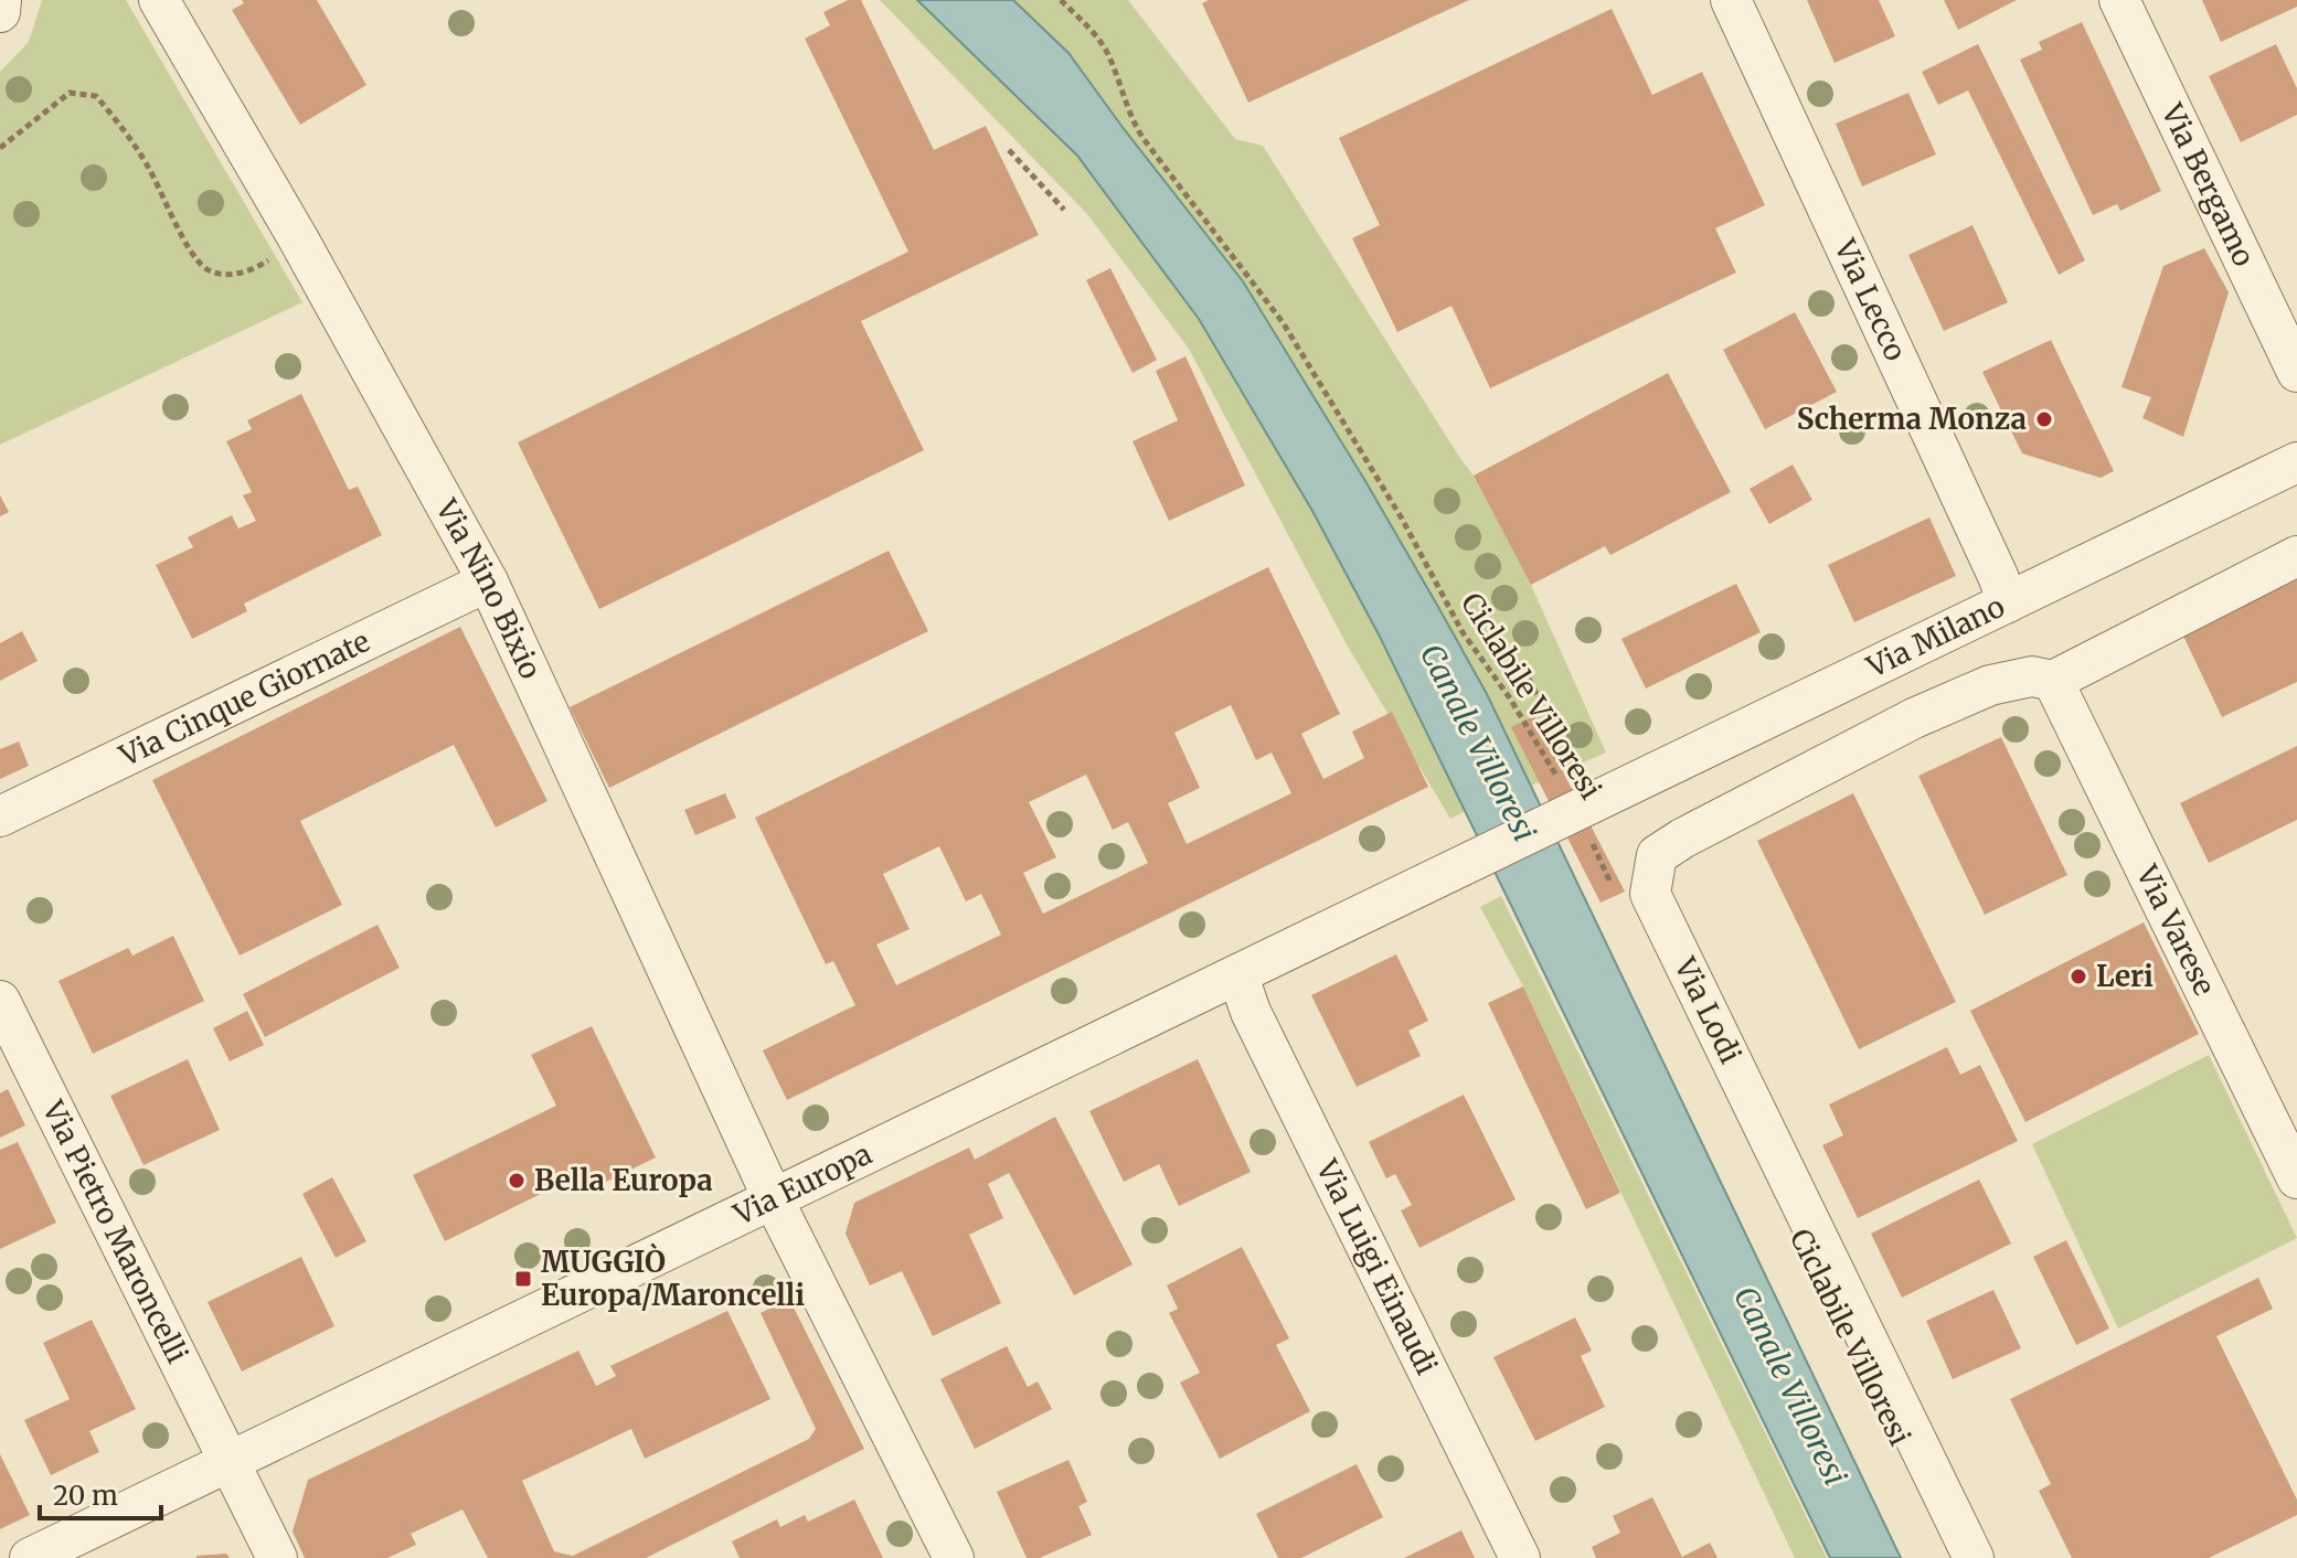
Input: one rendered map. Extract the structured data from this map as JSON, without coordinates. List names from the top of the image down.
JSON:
{
  "streets": {
    "street": [
      "Via Bergamo",
      "Via Lecco",
      "Via Nino Bixio",
      "Via Milano",
      "Via Cinque Giornate",
      "Via Varese",
      "Via Lodi",
      "Via Europa",
      "Via Pietro Maroncelli",
      "Via Luigi Einaudi"
    ],
    "path": ["Ciclabile Villoresi"]
  },
  "crossings": [
    ["Via Lecco", "Via Milano"],
    ["Via Nino Bixio", "Via Cinque Giornate"],
    ["Via Nino Bixio", "Via Europa"],
    ["Via Milano", "Ciclabile Villoresi"],
    ["Via Milano", "Via Europa"],
    ["Ciclabile Villoresi", "Via Europa"],
    ["Via Varese", "Via Lodi"],
    ["Via Europa", "Via Pietro Maroncelli"],
    ["Via Europa", "Via Luigi Einaudi"]
  ],
  "water": ["Canale Villoresi"],
  "places": {
    "other": ["Scherma Monza", "Leri", "Bella Europa"],
    "transit": ["MUGGIÒ Europa/Maroncelli"]
  },
  "scale_bar": "20 m"
}
